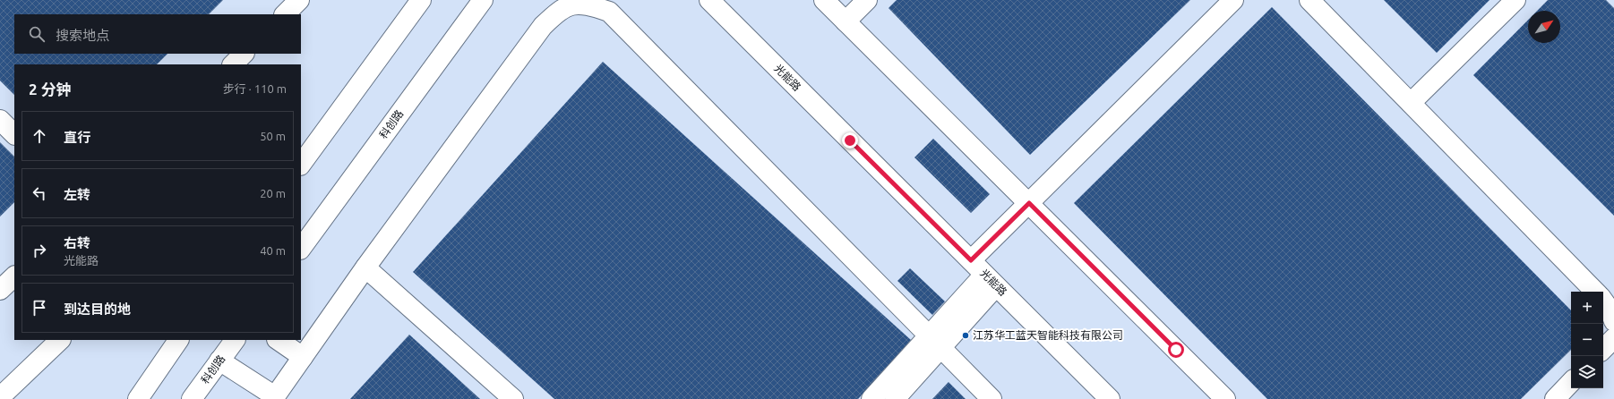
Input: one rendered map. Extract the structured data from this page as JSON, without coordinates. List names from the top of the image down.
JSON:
{
  "streets": {
    "street": ["光能路", "科创路"]
  },
  "places": ["江苏华工蓝天智能科技有限公司"],
  "north": "top right",
  "page": {
    "search": "搜索地点",
    "heading": ["2 分钟", "步行 · 110 m"],
    "list": [
      ["直行", "50 m"],
      ["左转", "20 m"],
      ["右转", "光能路", "40 m"],
      "到达目的地"
    ],
    "map_buttons": ["+", "−"]
  }
}
